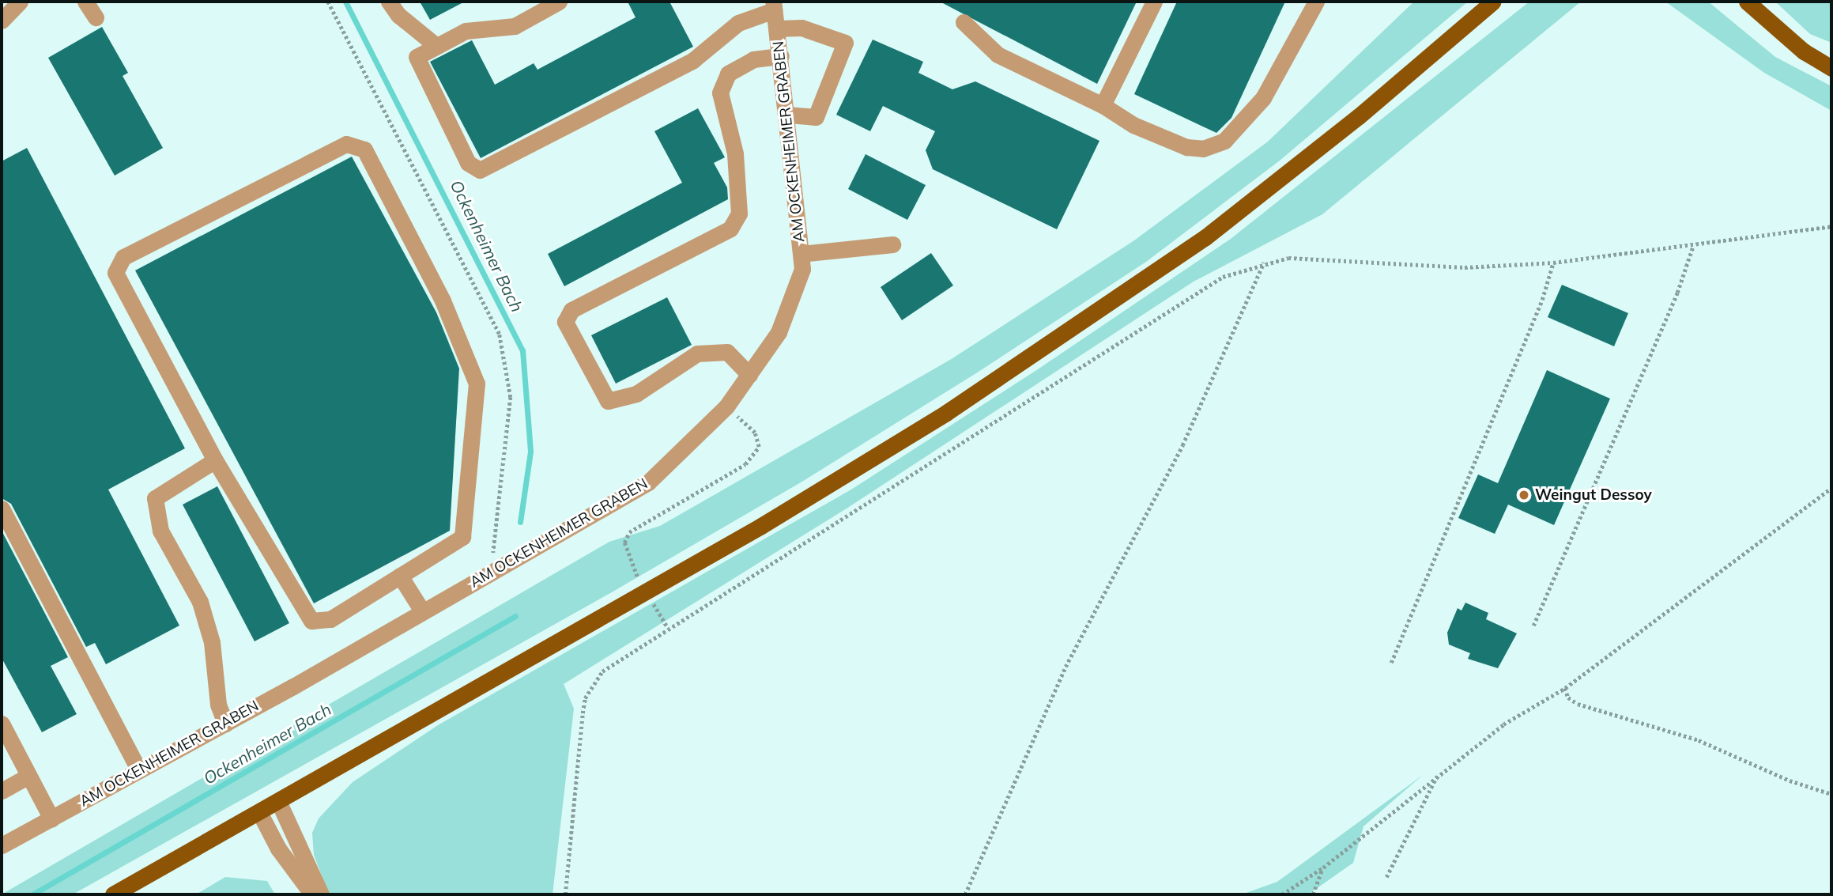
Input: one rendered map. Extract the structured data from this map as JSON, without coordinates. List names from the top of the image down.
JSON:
{
  "streets": {
    "street": ["AM OCKENHEIMER GRABEN"]
  },
  "water": ["Ockenheimer Bach"],
  "places": ["Weingut Dessoy"]
}
